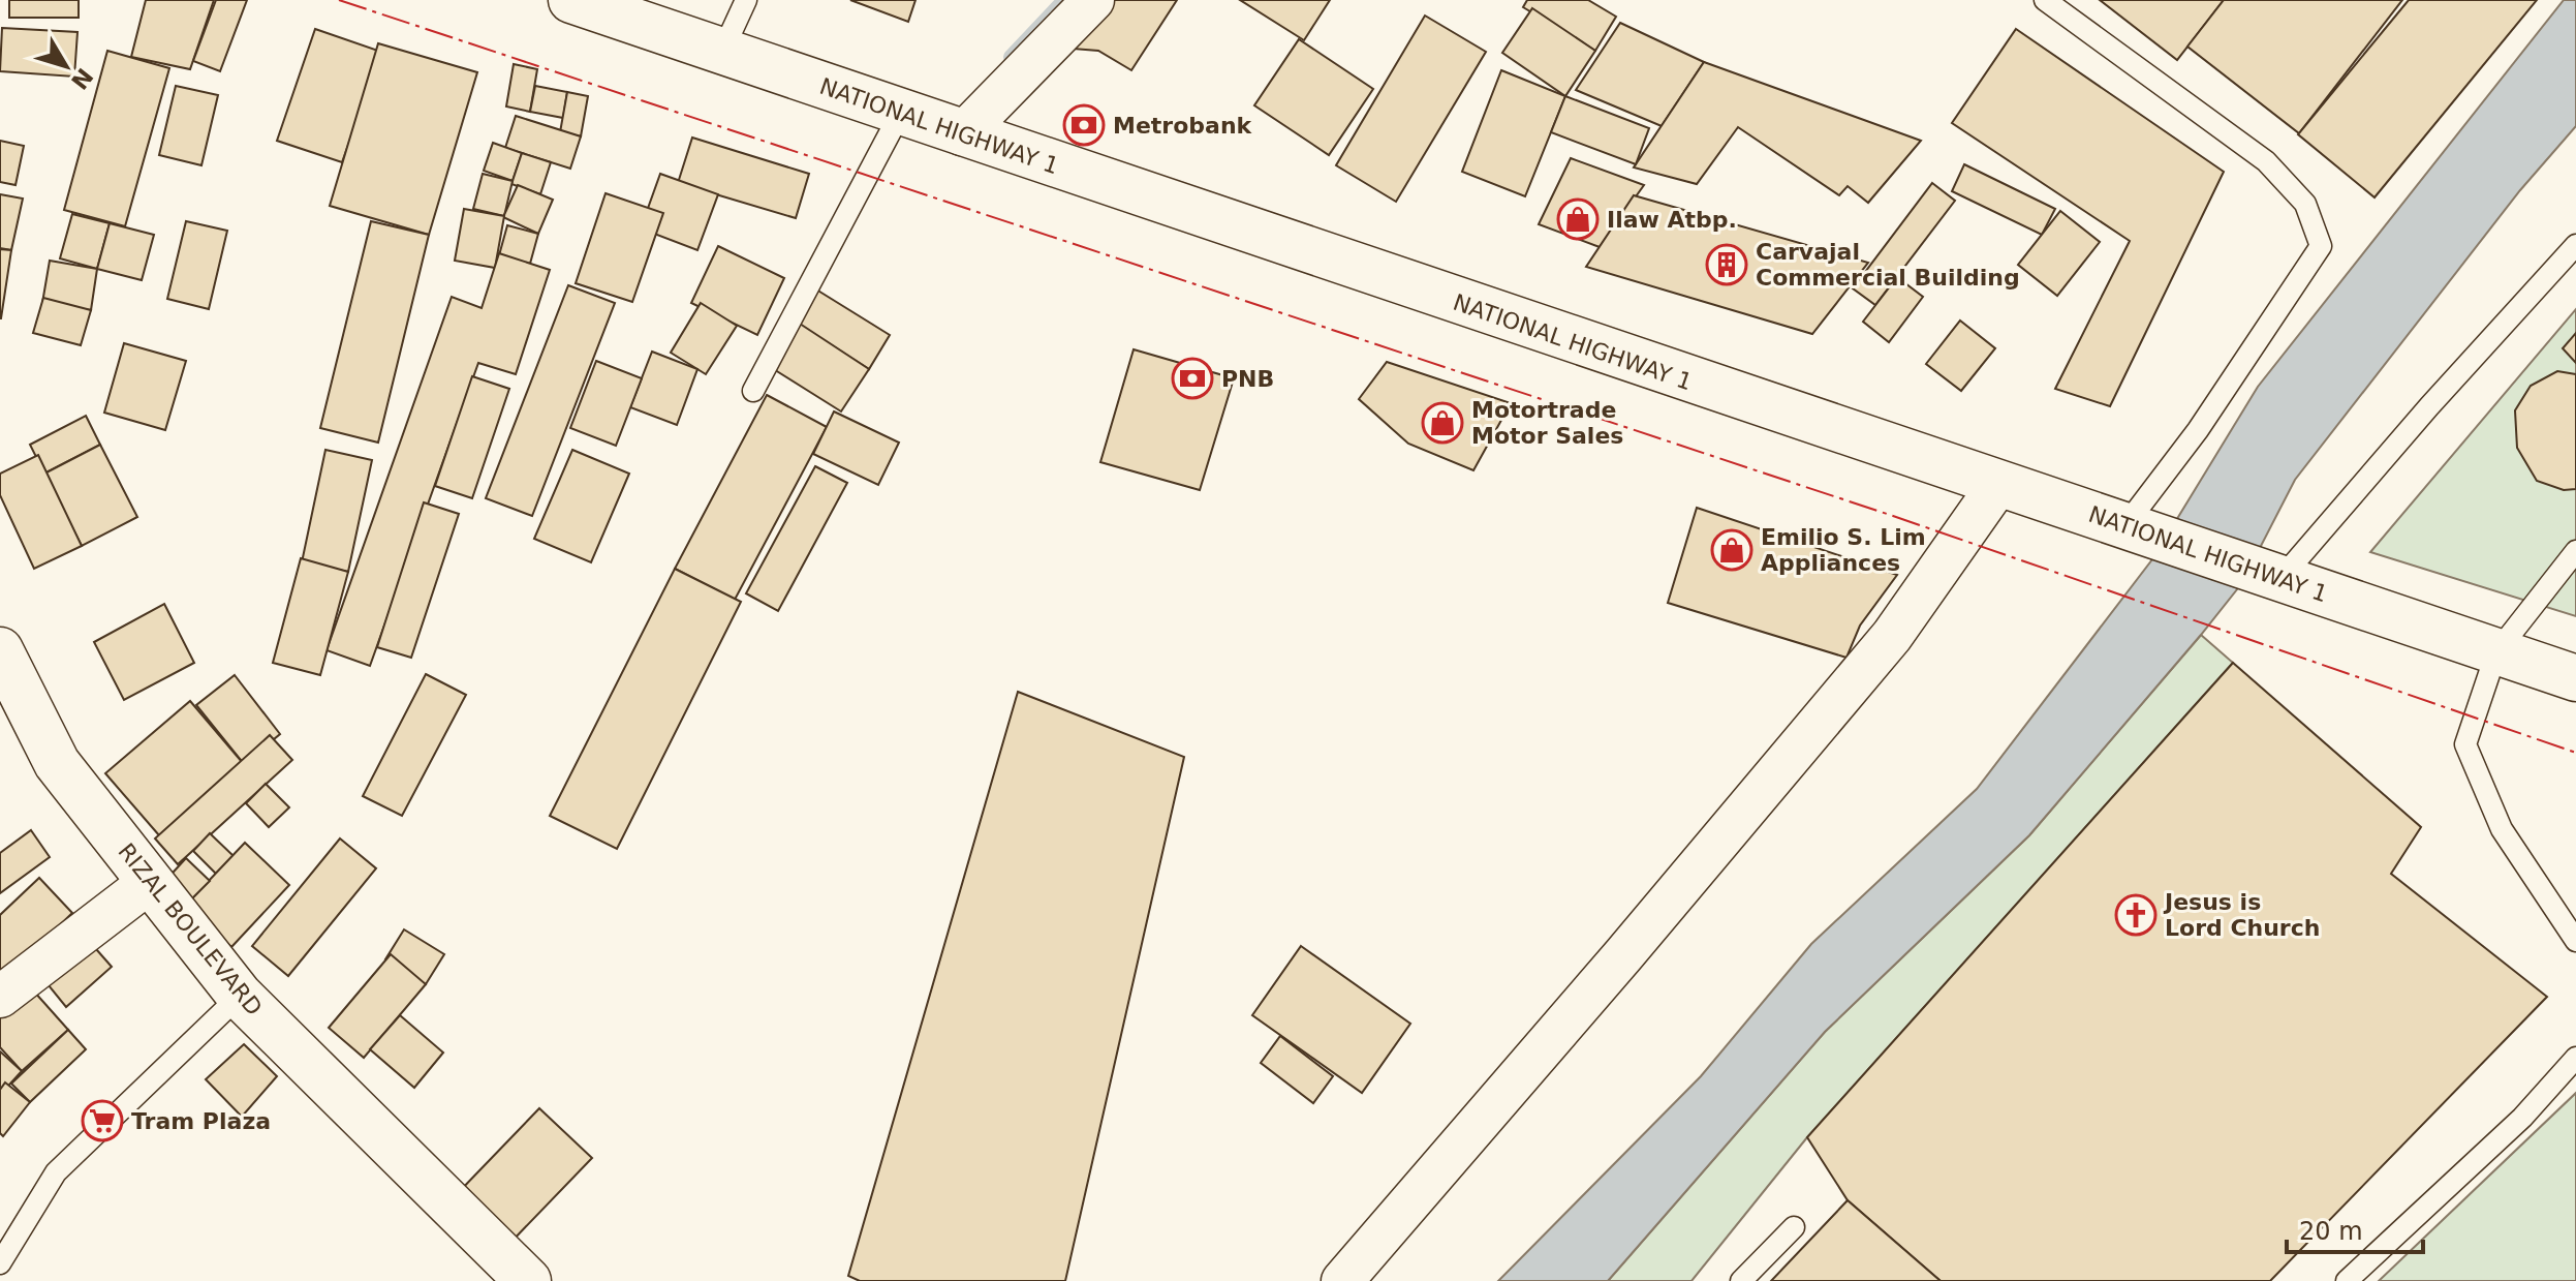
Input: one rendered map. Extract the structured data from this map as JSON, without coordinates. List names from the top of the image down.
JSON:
{
  "streets": {
    "main road": ["NATIONAL HIGHWAY 1", "RIZAL BOULEVARD"]
  },
  "places": {
    "bank": ["Metrobank", "PNB"],
    "shop": ["Ilaw Atbp.", "Motortrade Motor Sales", "Emilio S. Lim Appliances"],
    "building": ["Carvajal Commercial Building"],
    "church": ["Jesus is Lord Church"],
    "supermarket": ["Tram Plaza"]
  },
  "scale_bar": "20 m",
  "north": "bottom right"
}
